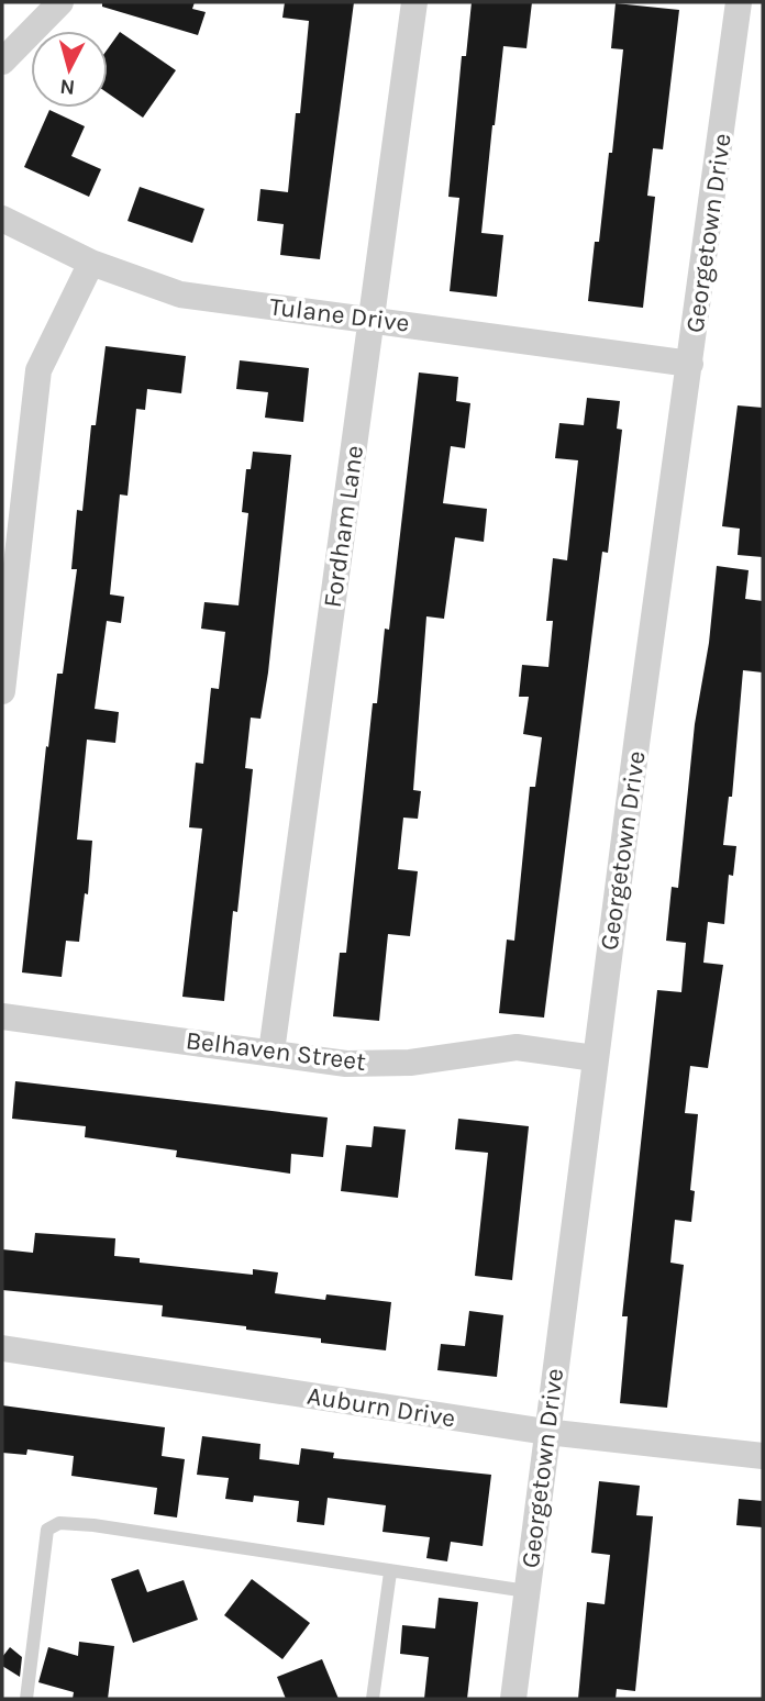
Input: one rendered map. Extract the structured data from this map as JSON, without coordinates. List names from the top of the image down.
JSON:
{
  "streets": {
    "street": [
      "Georgetown Drive",
      "Tulane Drive",
      "Fordham Lane",
      "Belhaven Street",
      "Auburn Drive"
    ]
  },
  "crossings": [
    ["Georgetown Drive", "Tulane Drive"],
    ["Georgetown Drive", "Belhaven Street"],
    ["Georgetown Drive", "Auburn Drive"],
    ["Tulane Drive", "Fordham Lane"],
    ["Fordham Lane", "Belhaven Street"]
  ],
  "north": "bottom"
}
